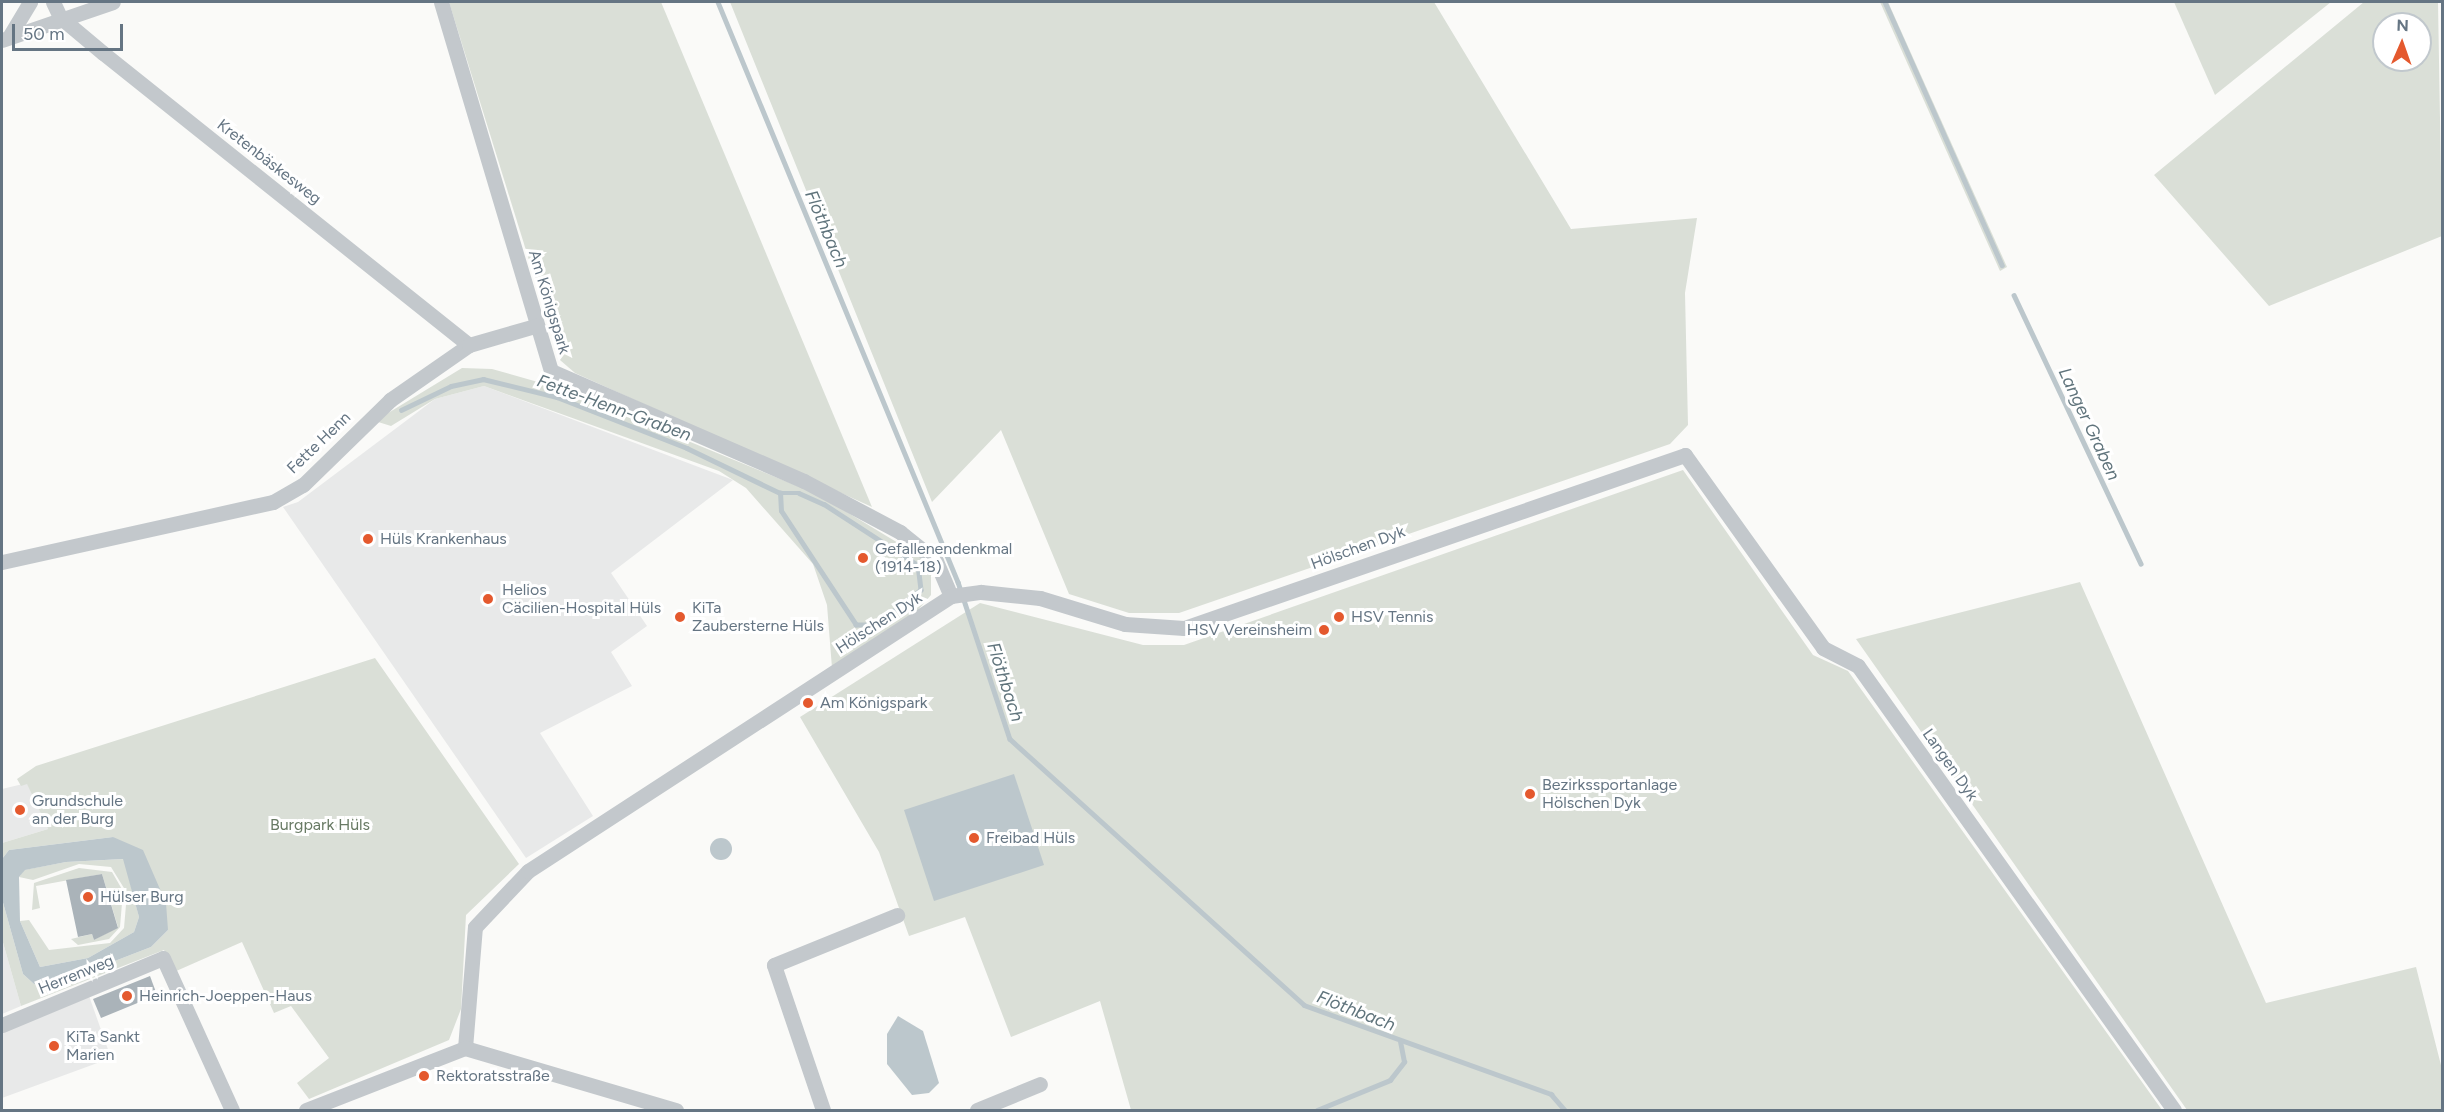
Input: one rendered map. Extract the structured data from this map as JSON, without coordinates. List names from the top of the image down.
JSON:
{
  "streets": {
    "street": [
      "Kretenbäskesweg",
      "Am Königspark",
      "Fette Henn",
      "Hölschen Dyk",
      "Langen Dyk",
      "Herrenweg"
    ]
  },
  "crossings": [
    ["Kretenbäskesweg", "Fette Henn"],
    ["Am Königspark", "Fette Henn"],
    ["Am Königspark", "Hölschen Dyk"],
    ["Hölschen Dyk", "Langen Dyk"]
  ],
  "water": ["Flöthbach", "Fette-Henn-Graben", "Langer Graben"],
  "parks": ["Burgpark Hüls"],
  "places": [
    "Hüls Krankenhaus",
    "Gefallenendenkmal (1914-18)",
    "Helios Cäcilien-Hospital Hüls",
    "KiTa Zaubersterne Hüls",
    "HSV Tennis",
    "HSV Vereinsheim",
    "Am Königspark",
    "Bezirkssportanlage Hölschen Dyk",
    "Grundschule an der Burg",
    "Freibad Hüls",
    "Hülser Burg",
    "Heinrich-Joeppen-Haus",
    "KiTa Sankt Marien",
    "Rektoratsstraße"
  ],
  "scale_bar": "50 m",
  "north": "top"
}
